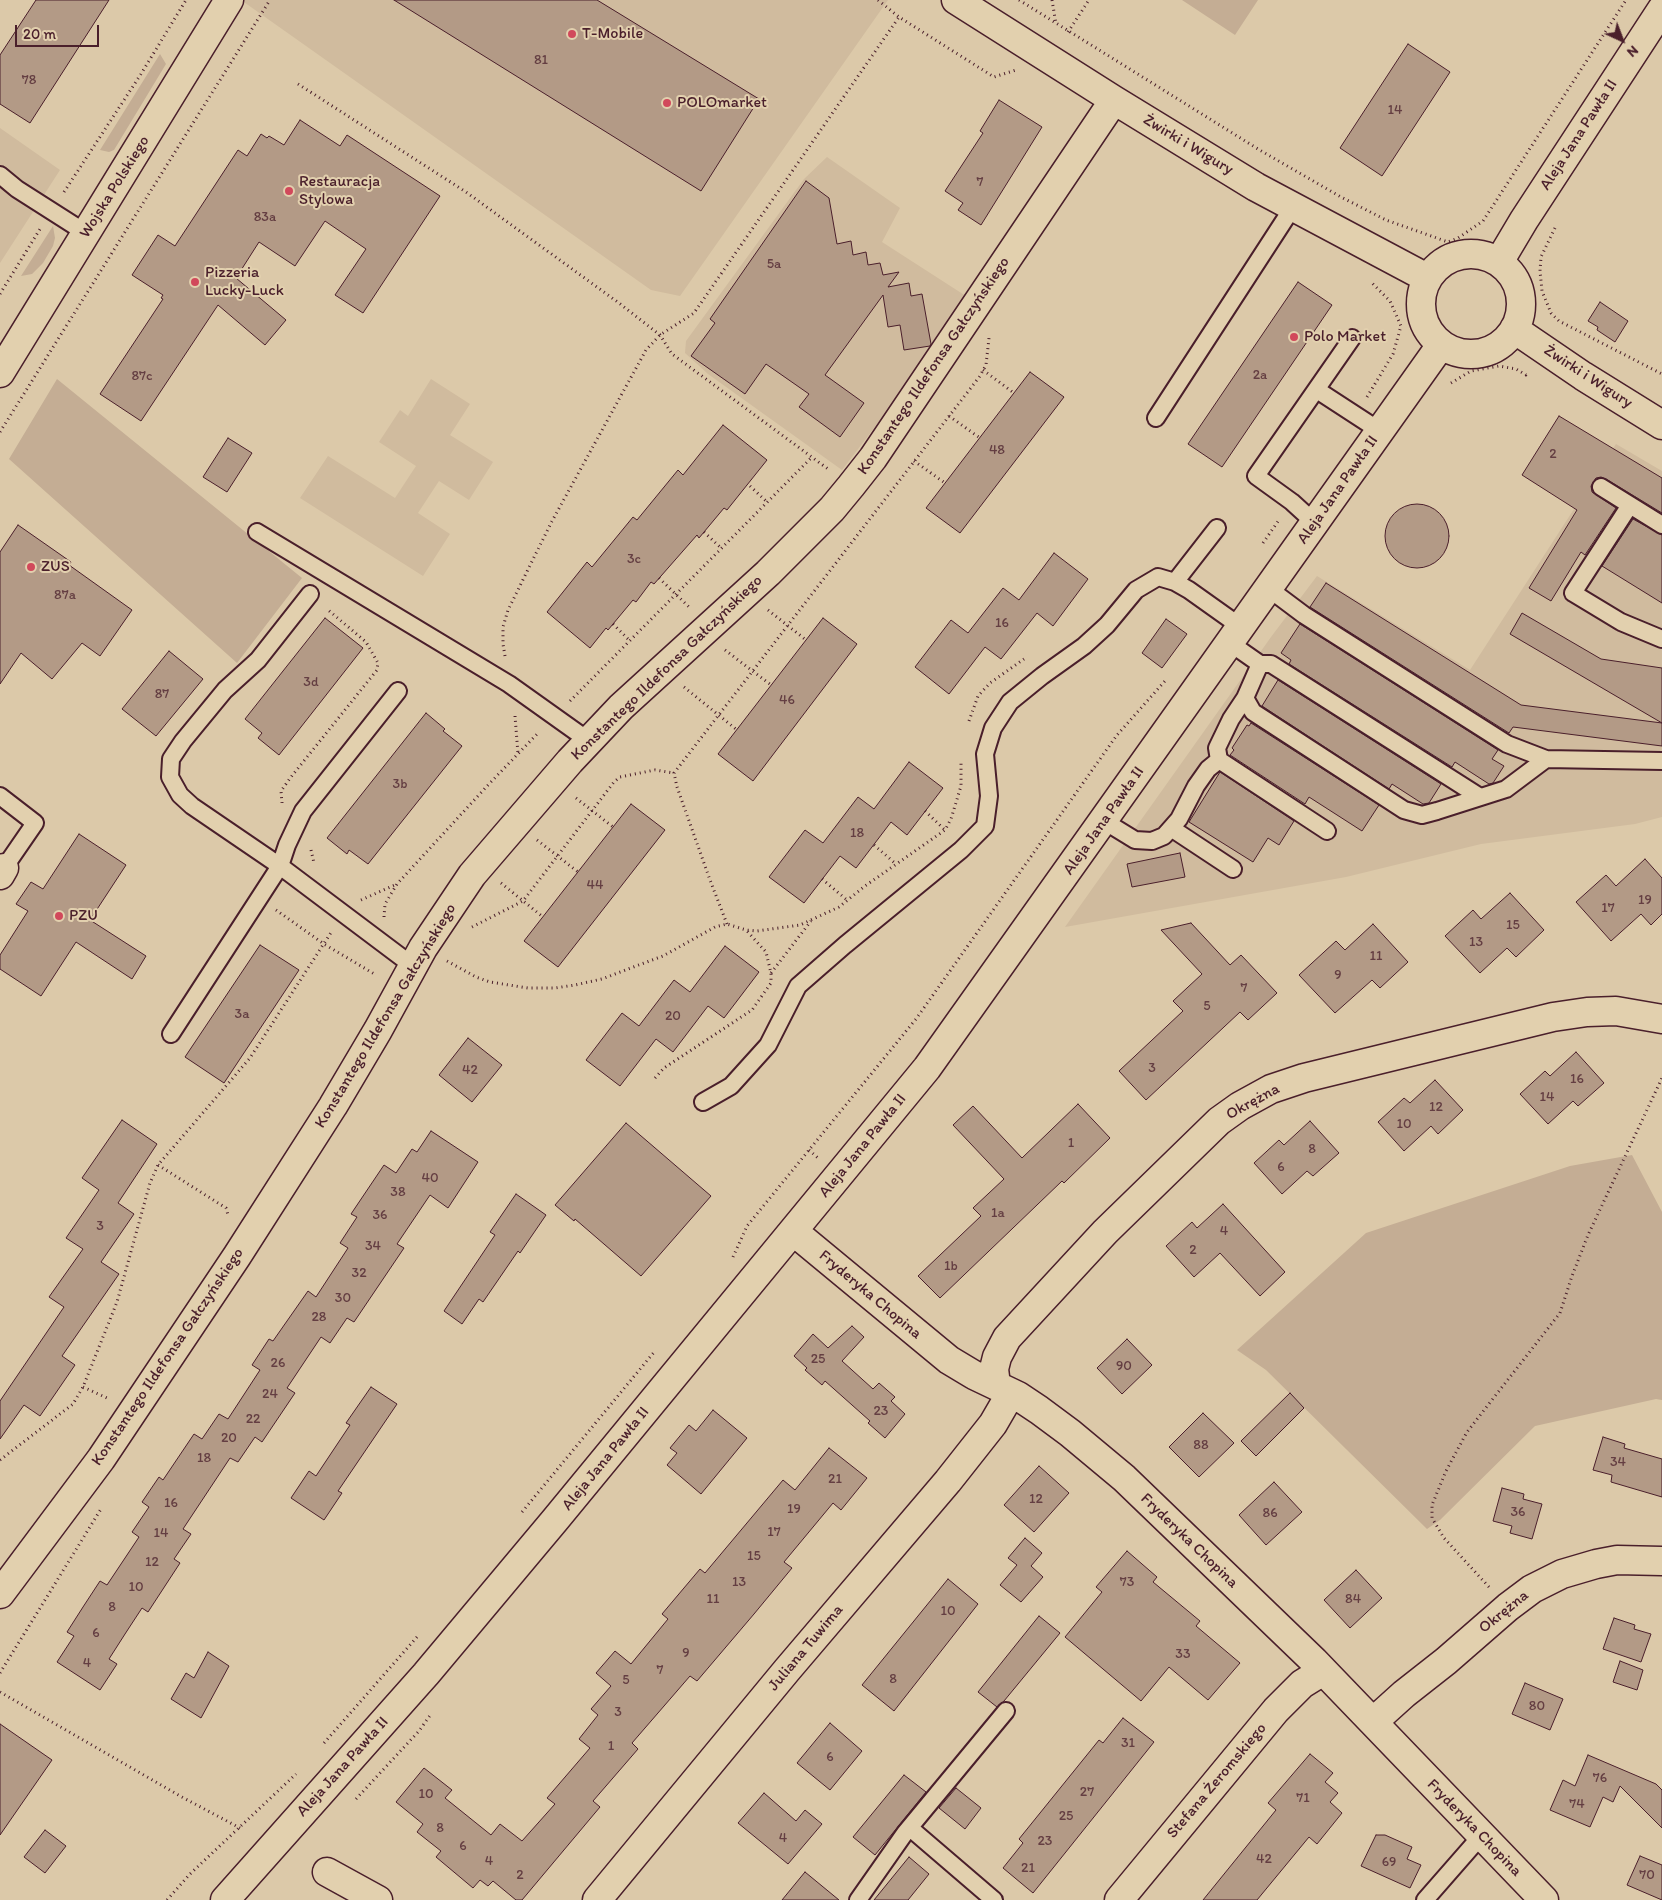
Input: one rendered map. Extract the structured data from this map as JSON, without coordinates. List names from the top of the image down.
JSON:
{
  "streets": {
    "street": [
      "Aleja Jana Pawła II",
      "Żwirki i Wigury",
      "Wojska Polskiego",
      "Konstantego Ildefonsa Gałczyńskiego",
      "Okrężna",
      "Fryderyka Chopina",
      "Juliana Tuwima",
      "Stefana Żeromskiego"
    ]
  },
  "crossings": [
    ["Aleja Jana Pawła II", "Żwirki i Wigury"],
    ["Aleja Jana Pawła II", "Fryderyka Chopina"],
    ["Żwirki i Wigury", "Konstantego Ildefonsa Gałczyńskiego"],
    ["Okrężna", "Fryderyka Chopina"],
    ["Okrężna", "Juliana Tuwima"],
    ["Fryderyka Chopina", "Juliana Tuwima"],
    ["Fryderyka Chopina", "Stefana Żeromskiego"]
  ],
  "places": [
    "T-Mobile",
    "POLOmarket",
    "Restauracja Stylowa",
    "Pizzeria Lucky-Luck",
    "Polo Market",
    "ZUS",
    "PZU"
  ],
  "house_numbers": [
    "81",
    "78",
    "14",
    "7",
    "83a",
    "5a",
    "2a",
    "87c",
    "48",
    "2",
    "3c",
    "87a",
    "16",
    "3d",
    "87",
    "46",
    "3b",
    "18",
    "44",
    "19",
    "17",
    "15",
    "13",
    "11",
    "9",
    "7",
    "5",
    "3a",
    "20",
    "3",
    "42",
    "16",
    "14",
    "12",
    "10",
    "1",
    "8",
    "6",
    "40",
    "38",
    "1a",
    "36",
    "3",
    "4",
    "34",
    "2",
    "1b",
    "32",
    "30",
    "28",
    "25",
    "26",
    "90",
    "24",
    "23",
    "22",
    "20",
    "88",
    "18",
    "34",
    "21",
    "12",
    "16",
    "19",
    "36",
    "86",
    "17",
    "14",
    "15",
    "12",
    "13",
    "73",
    "10",
    "11",
    "84",
    "8",
    "10",
    "6",
    "9",
    "33",
    "4",
    "7",
    "8",
    "5",
    "80",
    "3",
    "31",
    "1",
    "6",
    "76",
    "27",
    "10",
    "71",
    "74",
    "25",
    "8",
    "4",
    "23",
    "6",
    "42",
    "4",
    "69",
    "21",
    "2",
    "70"
  ],
  "scale_bar": "20 m",
  "north": "bottom right"
}
